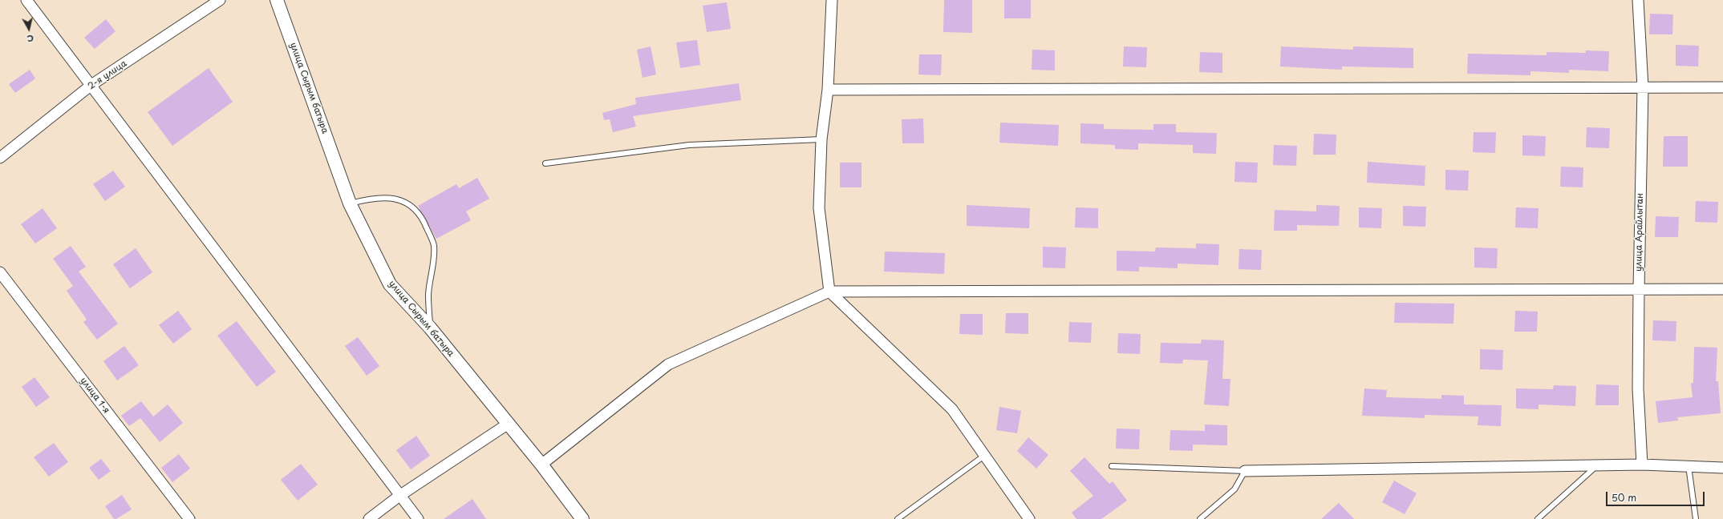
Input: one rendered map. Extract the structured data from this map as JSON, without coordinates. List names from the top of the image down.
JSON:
{
  "streets": {
    "street": [
      "2-я улица",
      "улица Сырым батыра",
      "улица Арайлытан",
      "улица 1-я"
    ]
  },
  "scale_bar": "50 m",
  "north": "bottom"
}
